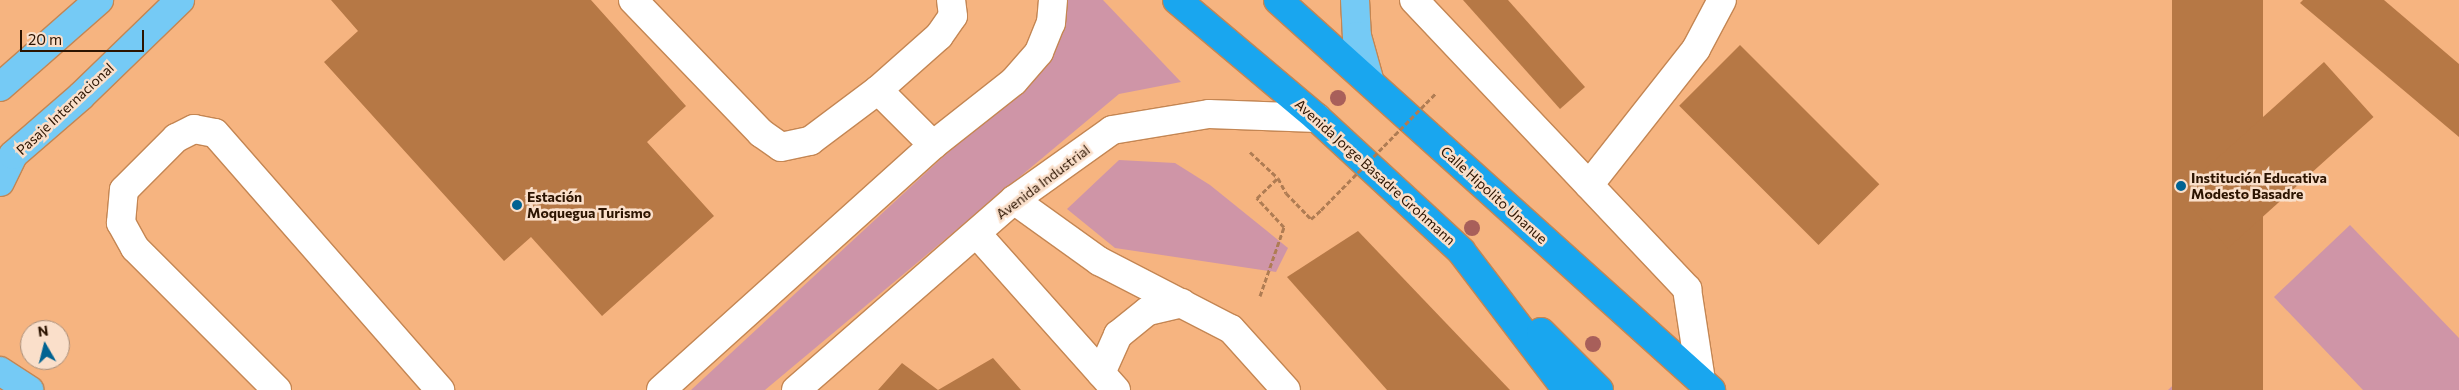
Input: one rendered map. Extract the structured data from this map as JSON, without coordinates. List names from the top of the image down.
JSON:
{
  "streets": {
    "highway": ["Avenida Jorge Basadre Grohmann", "Calle Hipolito Unanue"],
    "main road": ["Pasaje Internacional"],
    "street": ["Avenida Industrial"]
  },
  "crossings": [
    ["Avenida Jorge Basadre Grohmann", "Avenida Industrial"]
  ],
  "places": ["Institución Educativa Modesto Basadre", "Estación Moquegua Turismo"],
  "scale_bar": "20 m",
  "north": "top"
}
